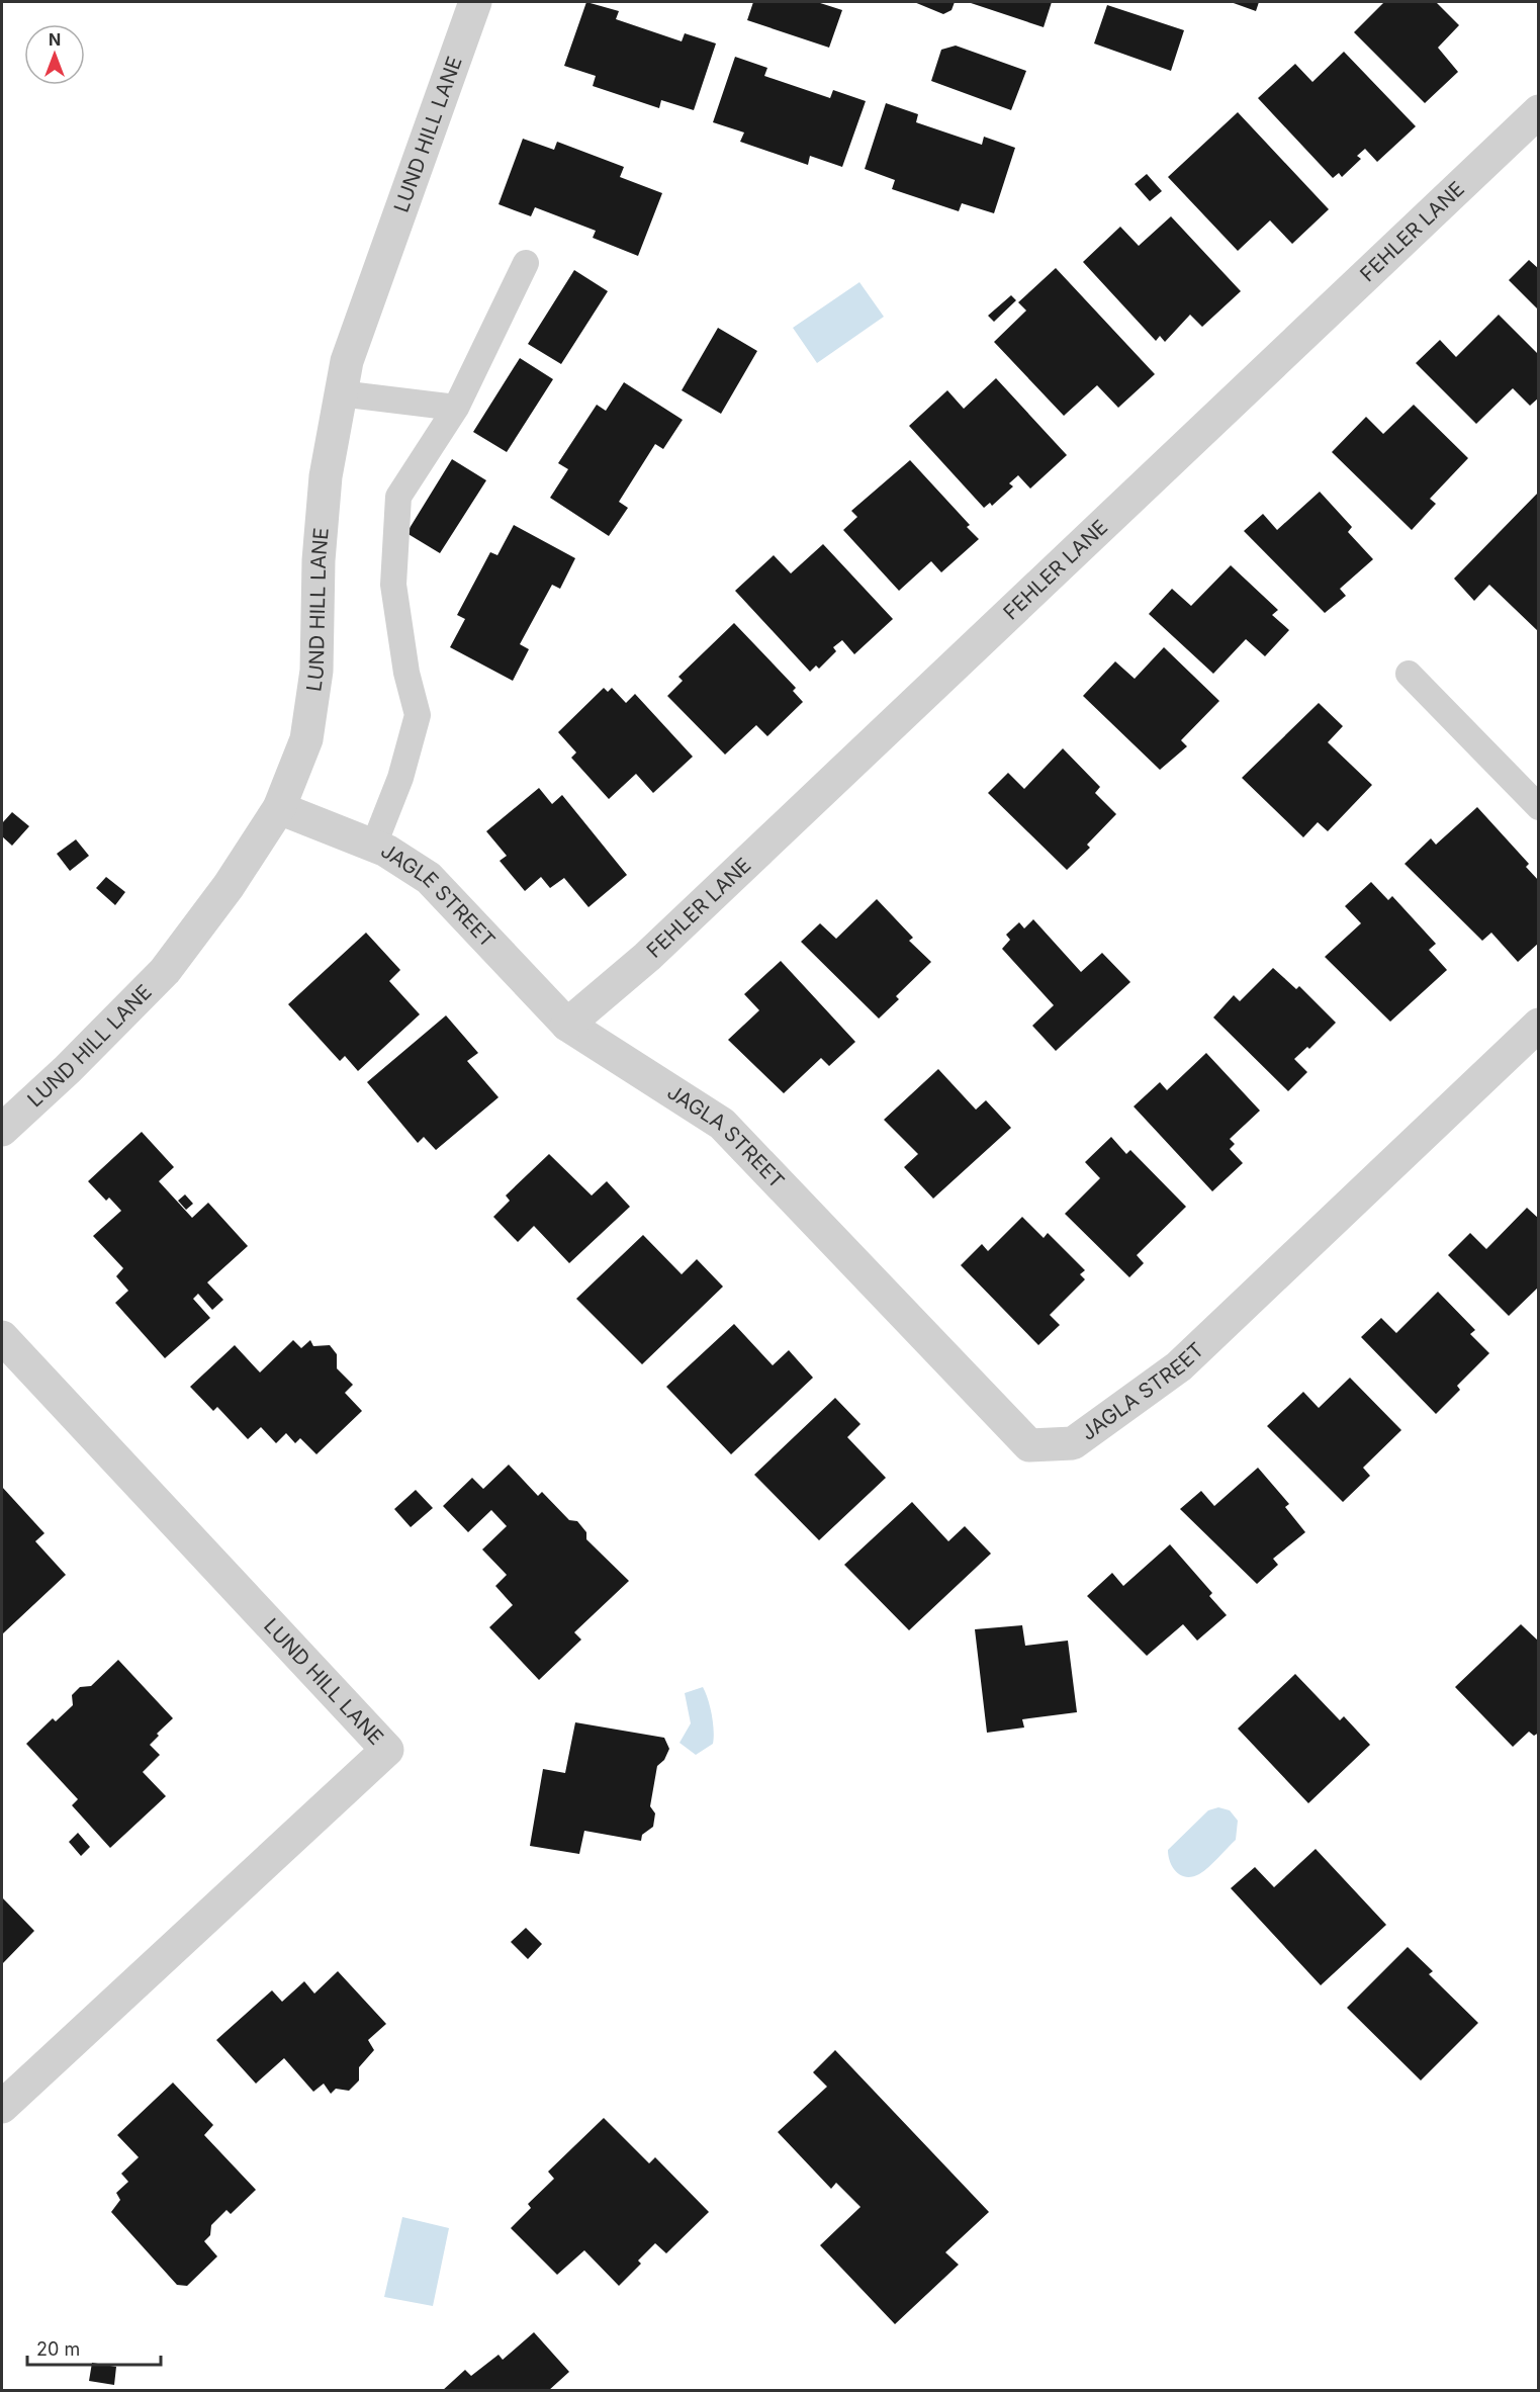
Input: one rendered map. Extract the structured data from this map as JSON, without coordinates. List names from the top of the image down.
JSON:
{
  "streets": {
    "street": [
      "LUND HILL LANE",
      "FEHLER LANE",
      "JAGLE STREET",
      "JAGLA STREET"
    ]
  },
  "crossings": [
    ["LUND HILL LANE", "JAGLE STREET"],
    ["FEHLER LANE", "JAGLE STREET"],
    ["FEHLER LANE", "JAGLA STREET"],
    ["JAGLE STREET", "JAGLA STREET"]
  ],
  "scale_bar": "20 m",
  "north": "top"
}
